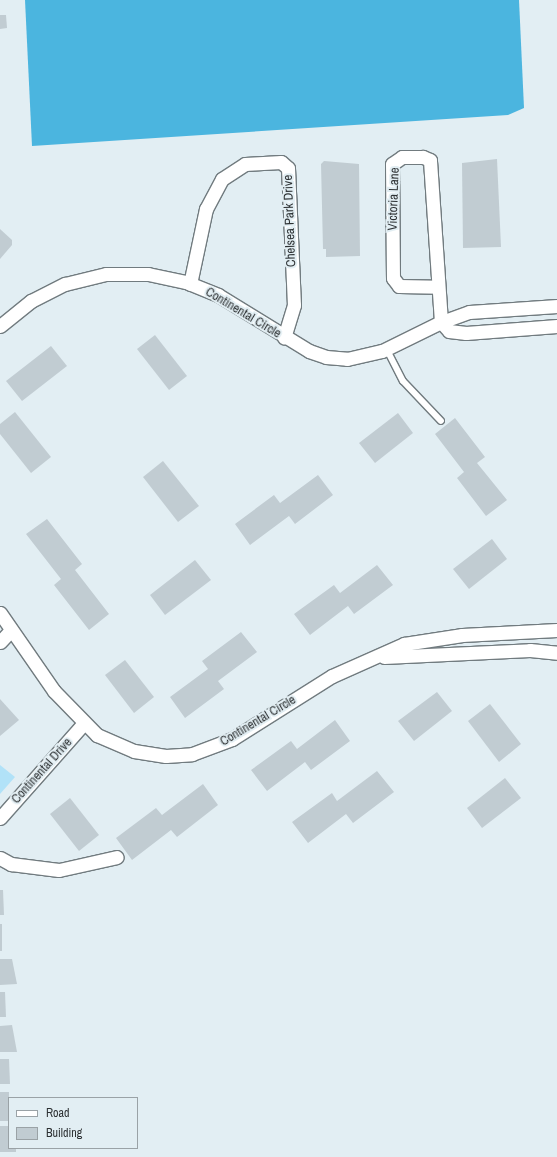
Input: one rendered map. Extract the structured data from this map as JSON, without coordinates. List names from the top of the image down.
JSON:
{
  "streets": {
    "street": [
      "Victoria Lane",
      "Chelsea Park Drive",
      "Continental Circle",
      "Continental Drive"
    ]
  },
  "crossings": [
    ["Victoria Lane", "Continental Circle"],
    ["Chelsea Park Drive", "Continental Circle"],
    ["Continental Circle", "Continental Drive"]
  ],
  "legend": ["Road", "Building"]
}
